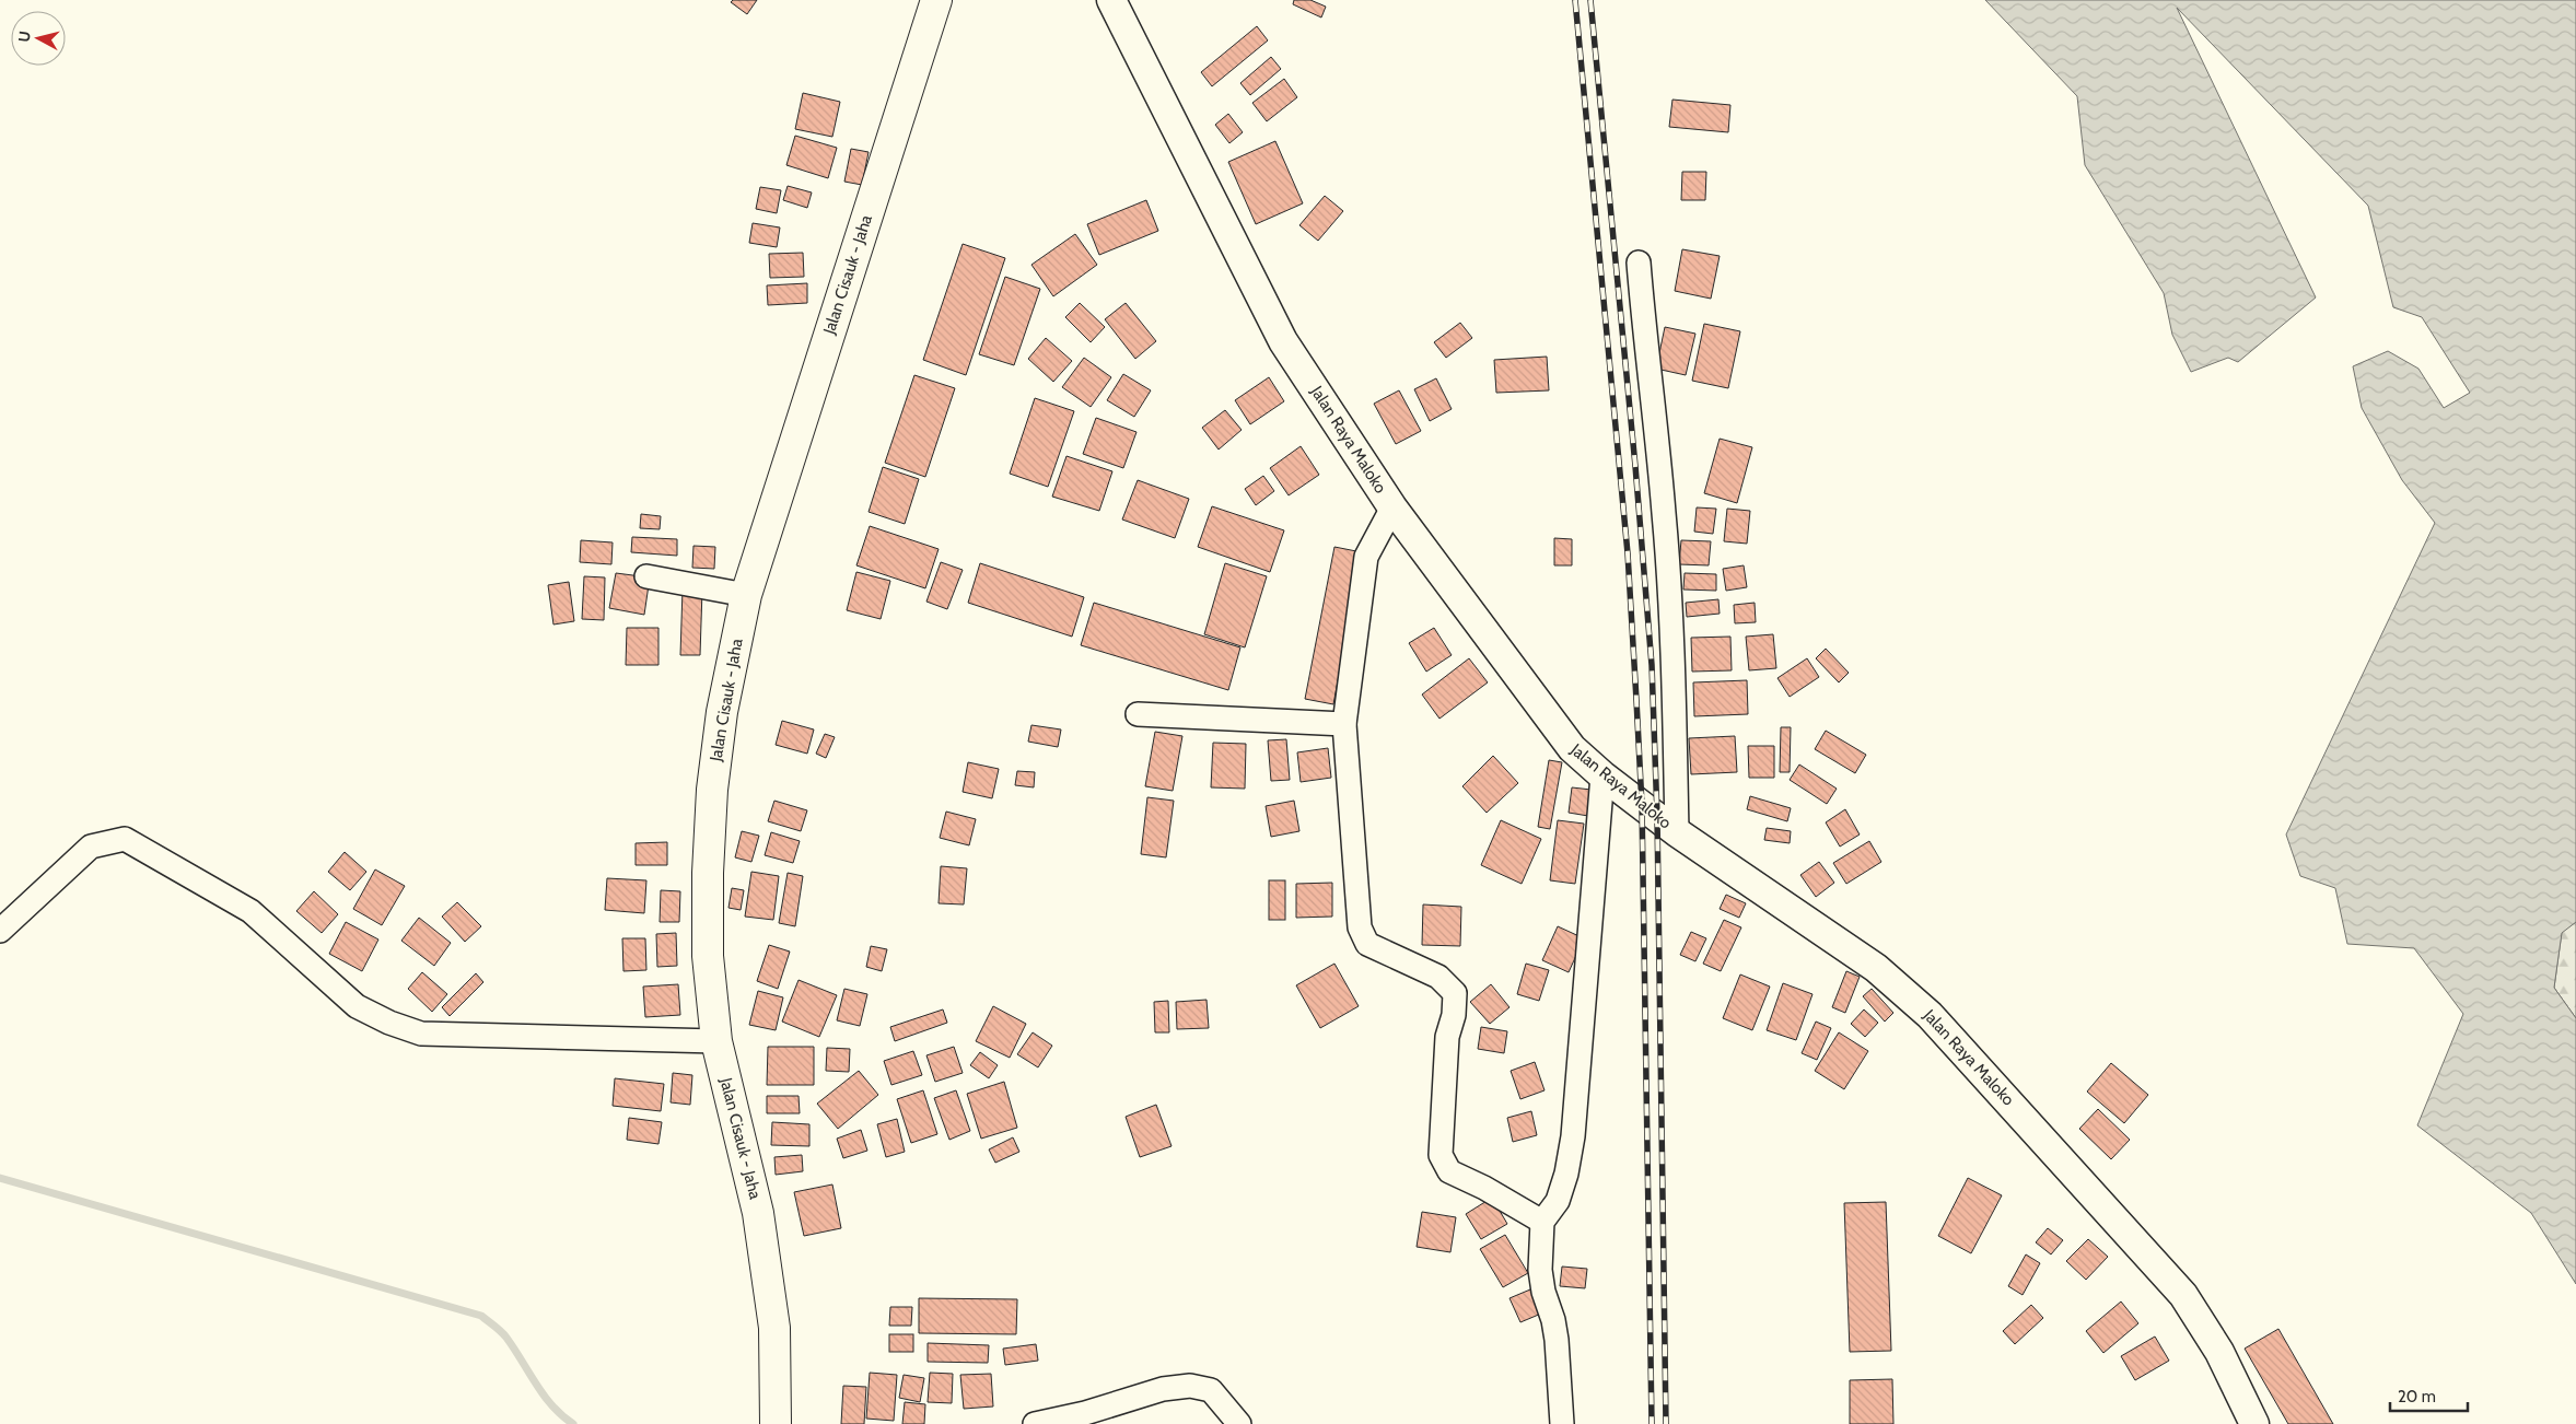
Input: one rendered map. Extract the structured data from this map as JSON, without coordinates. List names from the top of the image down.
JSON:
{
  "streets": {
    "main road": ["Jalan Cisauk - Jaha"],
    "street": ["Jalan Raya Maloko"]
  },
  "scale_bar": "20 m",
  "north": "left"
}
